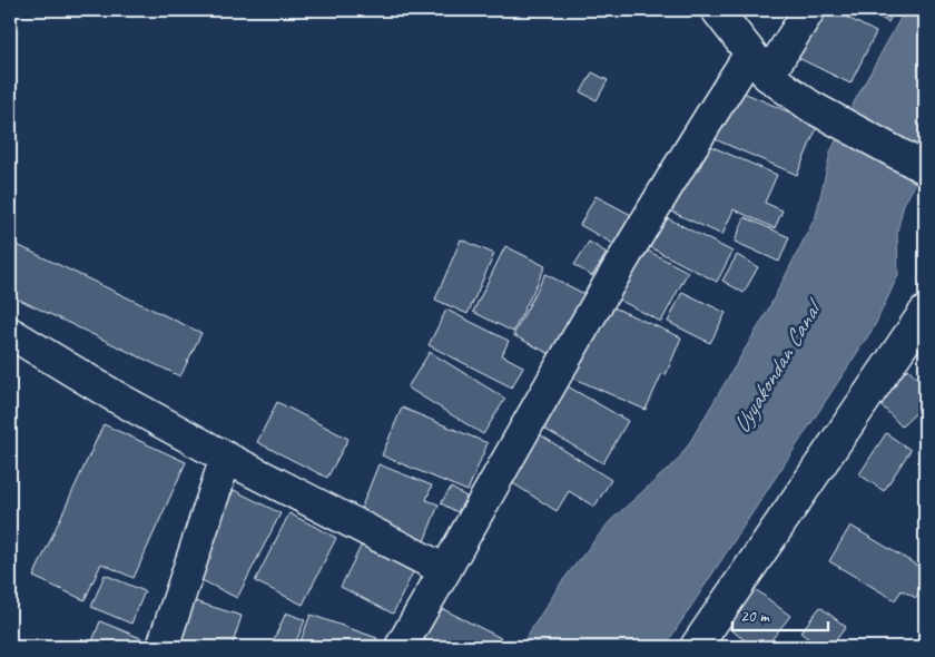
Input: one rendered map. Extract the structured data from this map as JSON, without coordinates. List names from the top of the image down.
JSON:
{
  "water": ["Uyyakondan Canal"],
  "scale_bar": "20 m"
}
